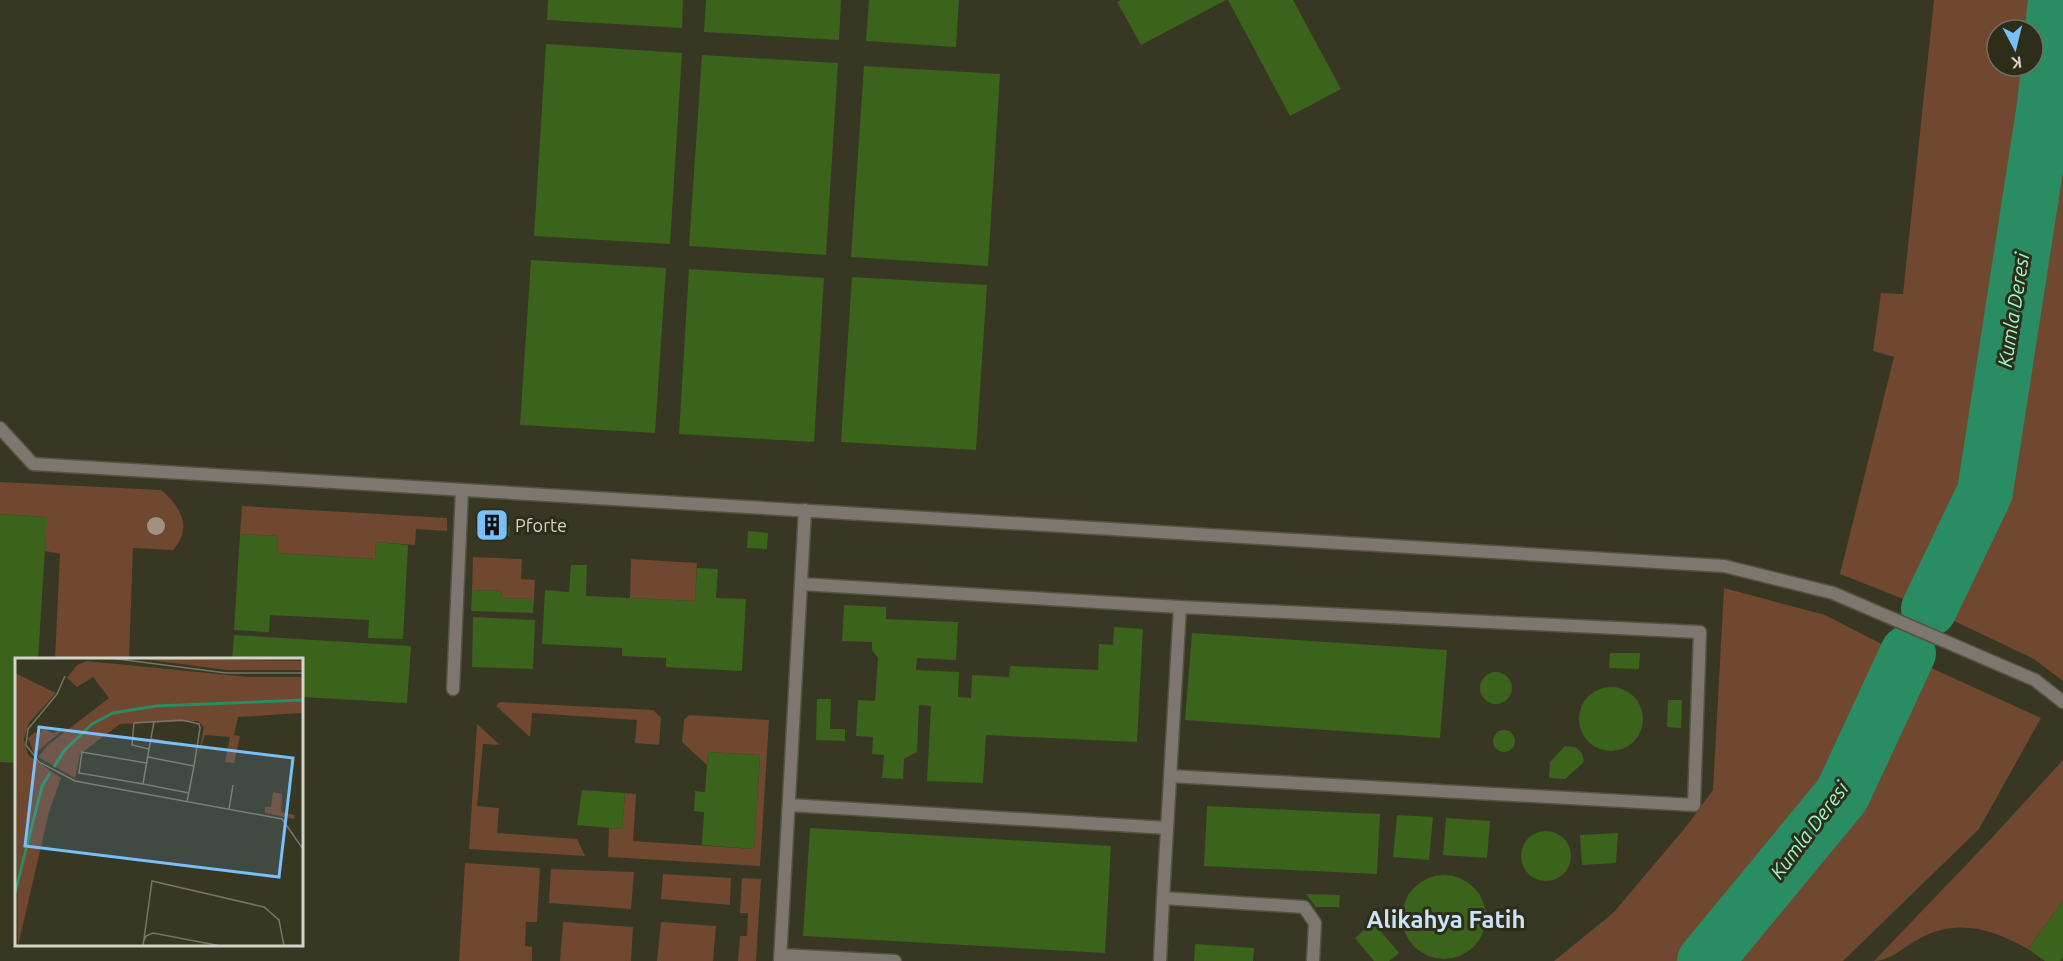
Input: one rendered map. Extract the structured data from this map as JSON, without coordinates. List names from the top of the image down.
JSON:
{
  "districts": ["Alikahya Fatih"],
  "water": ["Kumla Deresi"],
  "places": {
    "building": ["Pforte"]
  },
  "north": "bottom"
}
